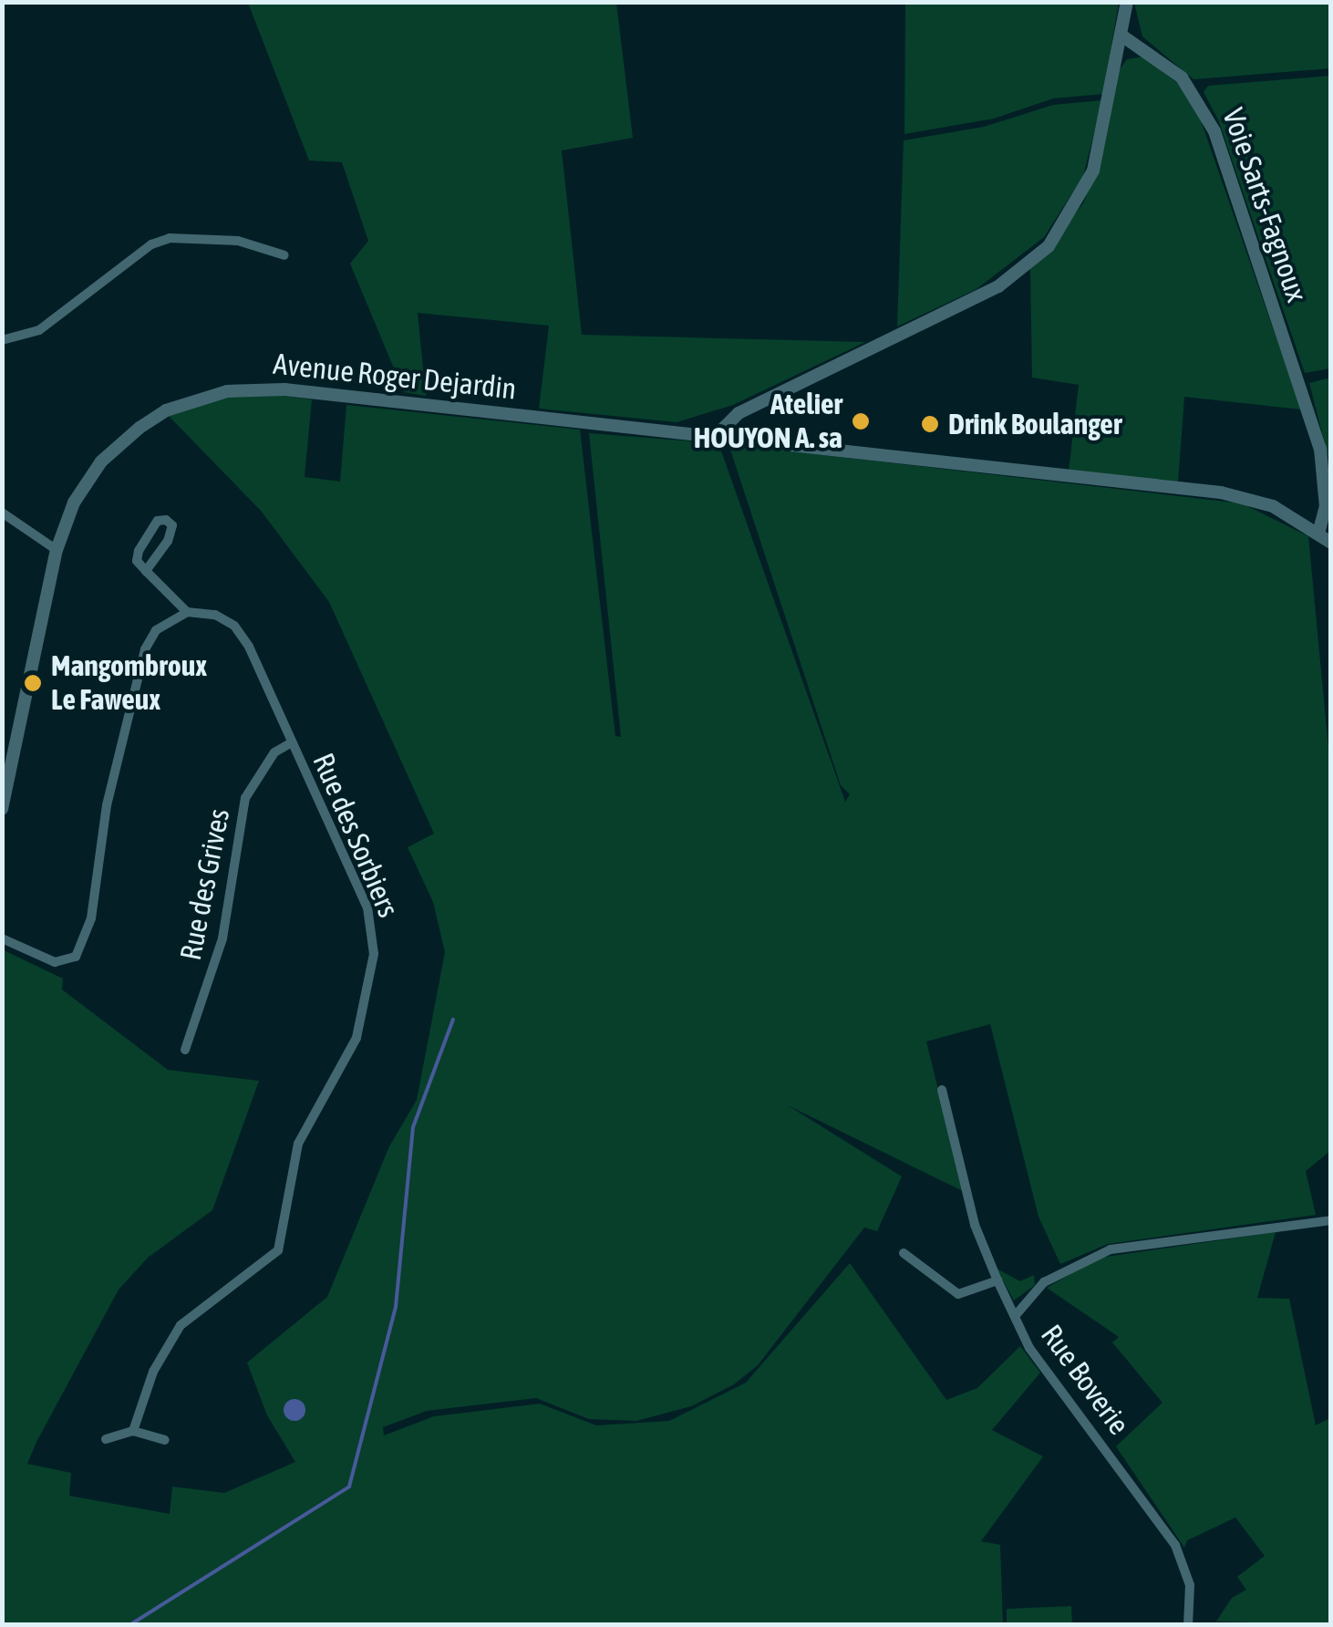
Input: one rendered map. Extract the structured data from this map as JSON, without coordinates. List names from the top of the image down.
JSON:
{
  "streets": {
    "main road": ["Voie Sarts-Fagnoux", "Avenue Roger Dejardin"],
    "street": ["Rue des Sorbiers", "Rue des Grives", "Rue Boverie"]
  },
  "crossings": [
    ["Voie Sarts-Fagnoux", "Avenue Roger Dejardin"],
    ["Rue des Sorbiers", "Rue des Grives"]
  ],
  "places": ["Atelier HOUYON A. sa", "Drink Boulanger", "Mangombroux Le Faweux"]
}
